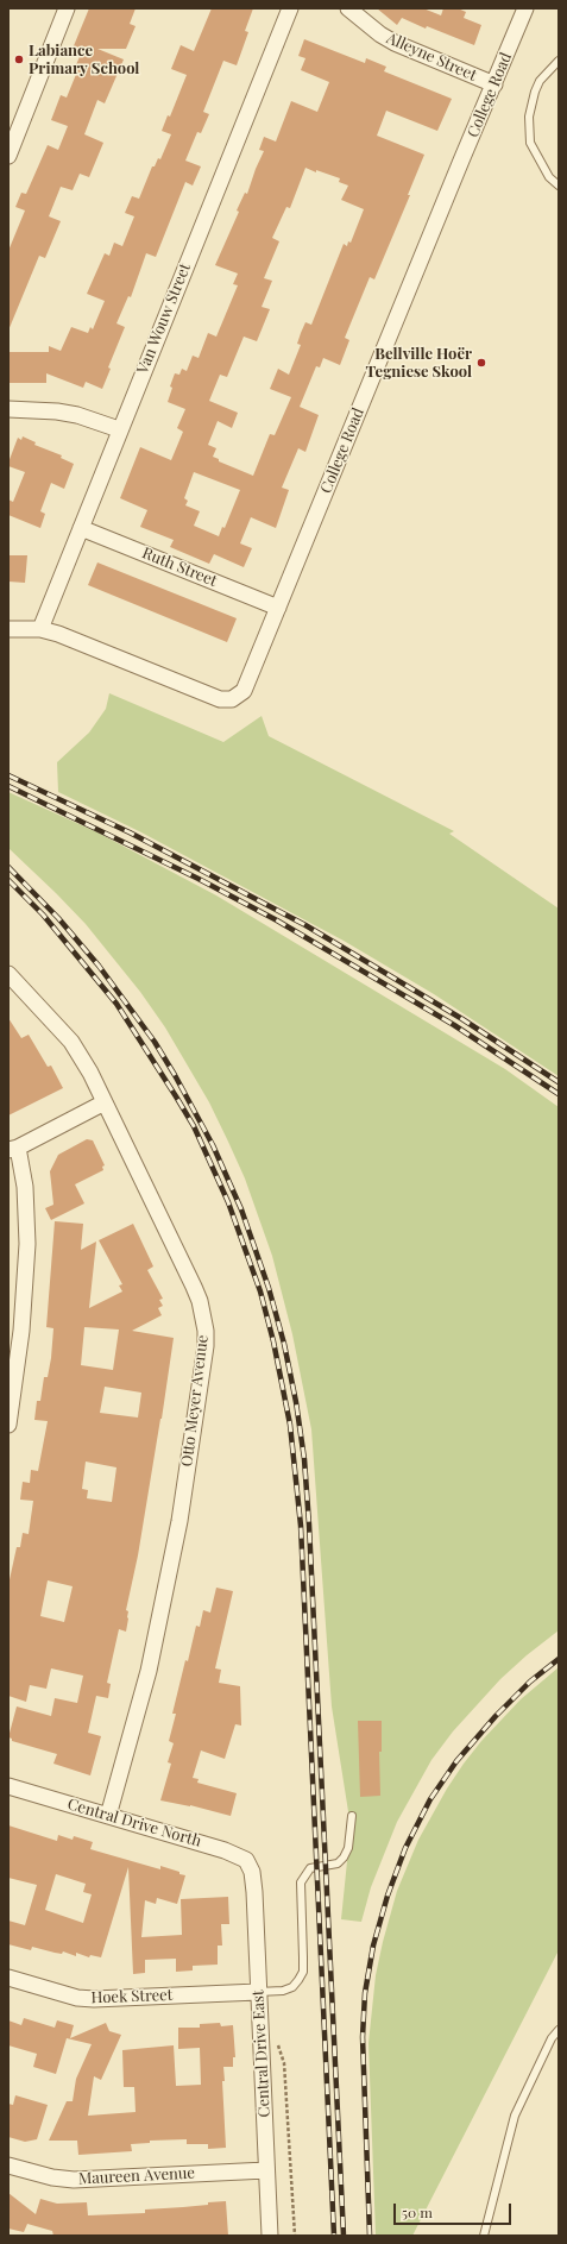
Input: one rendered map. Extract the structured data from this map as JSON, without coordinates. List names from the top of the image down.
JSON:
{
  "streets": {
    "street": [
      "Alleyne Street",
      "College Road",
      "Van Wouw Street",
      "Ruth Street",
      "Otto Meyer Avenue",
      "Central Drive North",
      "Hoek Street",
      "Central Drive East",
      "Maureen Avenue"
    ]
  },
  "crossings": [
    ["Alleyne Street", "College Road"],
    ["College Road", "Van Wouw Street"],
    ["College Road", "Ruth Street"],
    ["Van Wouw Street", "Ruth Street"],
    ["Otto Meyer Avenue", "Central Drive North"],
    ["Central Drive North", "Central Drive East"],
    ["Hoek Street", "Central Drive East"],
    ["Central Drive East", "Maureen Avenue"]
  ],
  "places": ["Labiance Primary School", "Bellville Hoër Tegniese Skool"],
  "scale_bar": "50 m"
}
